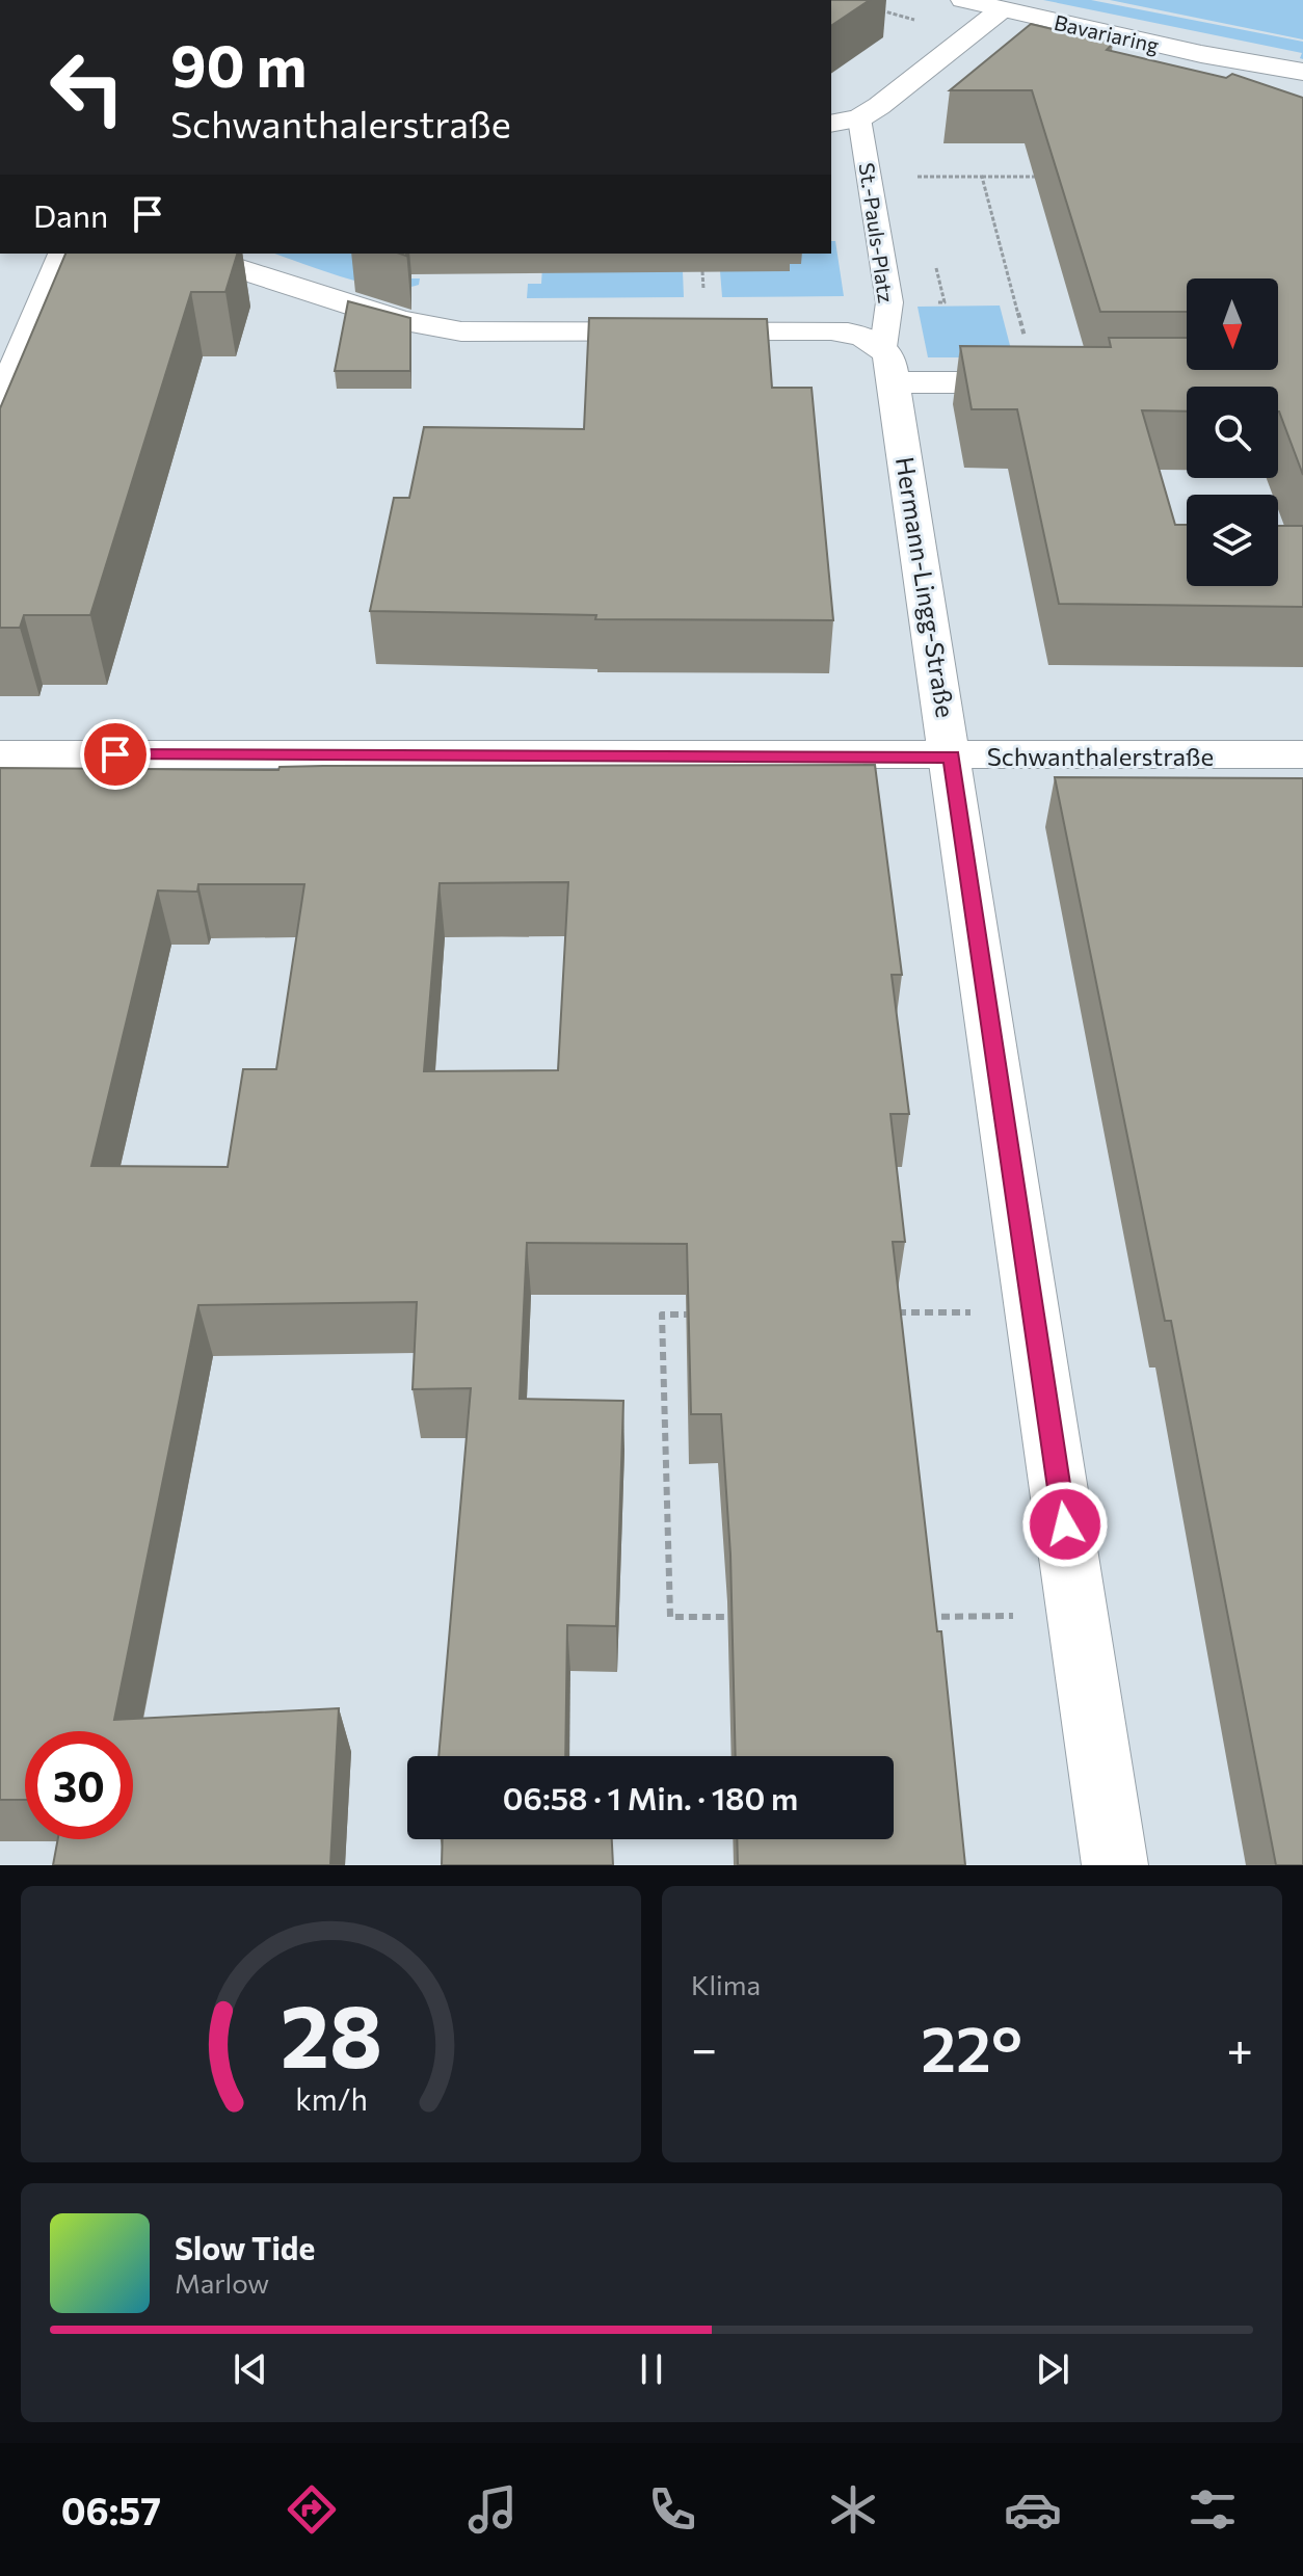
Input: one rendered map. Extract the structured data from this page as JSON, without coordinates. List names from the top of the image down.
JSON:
{
  "streets": {
    "street": [
      "Bavariaring",
      "St.-Pauls-Platz",
      "Hermann-Lingg-Straße",
      "Schwanthalerstraße"
    ]
  },
  "crossings": [
    ["St.-Pauls-Platz", "Hermann-Lingg-Straße"],
    ["Hermann-Lingg-Straße", "Schwanthalerstraße"]
  ],
  "north": "bottom",
  "page": {
    "turn": ["90 m", "Schwanthalerstraße"],
    "then": "Dann",
    "limit": "30",
    "trip": "06:58 · 1 Min. · 180 m",
    "tile": "Klima",
    "heat": ["−", "22°", "+"],
    "song": ["Slow Tide", "Marlow"],
    "tabs": "06:57",
    "gauge": ["28", "km/h"]
  }
}
